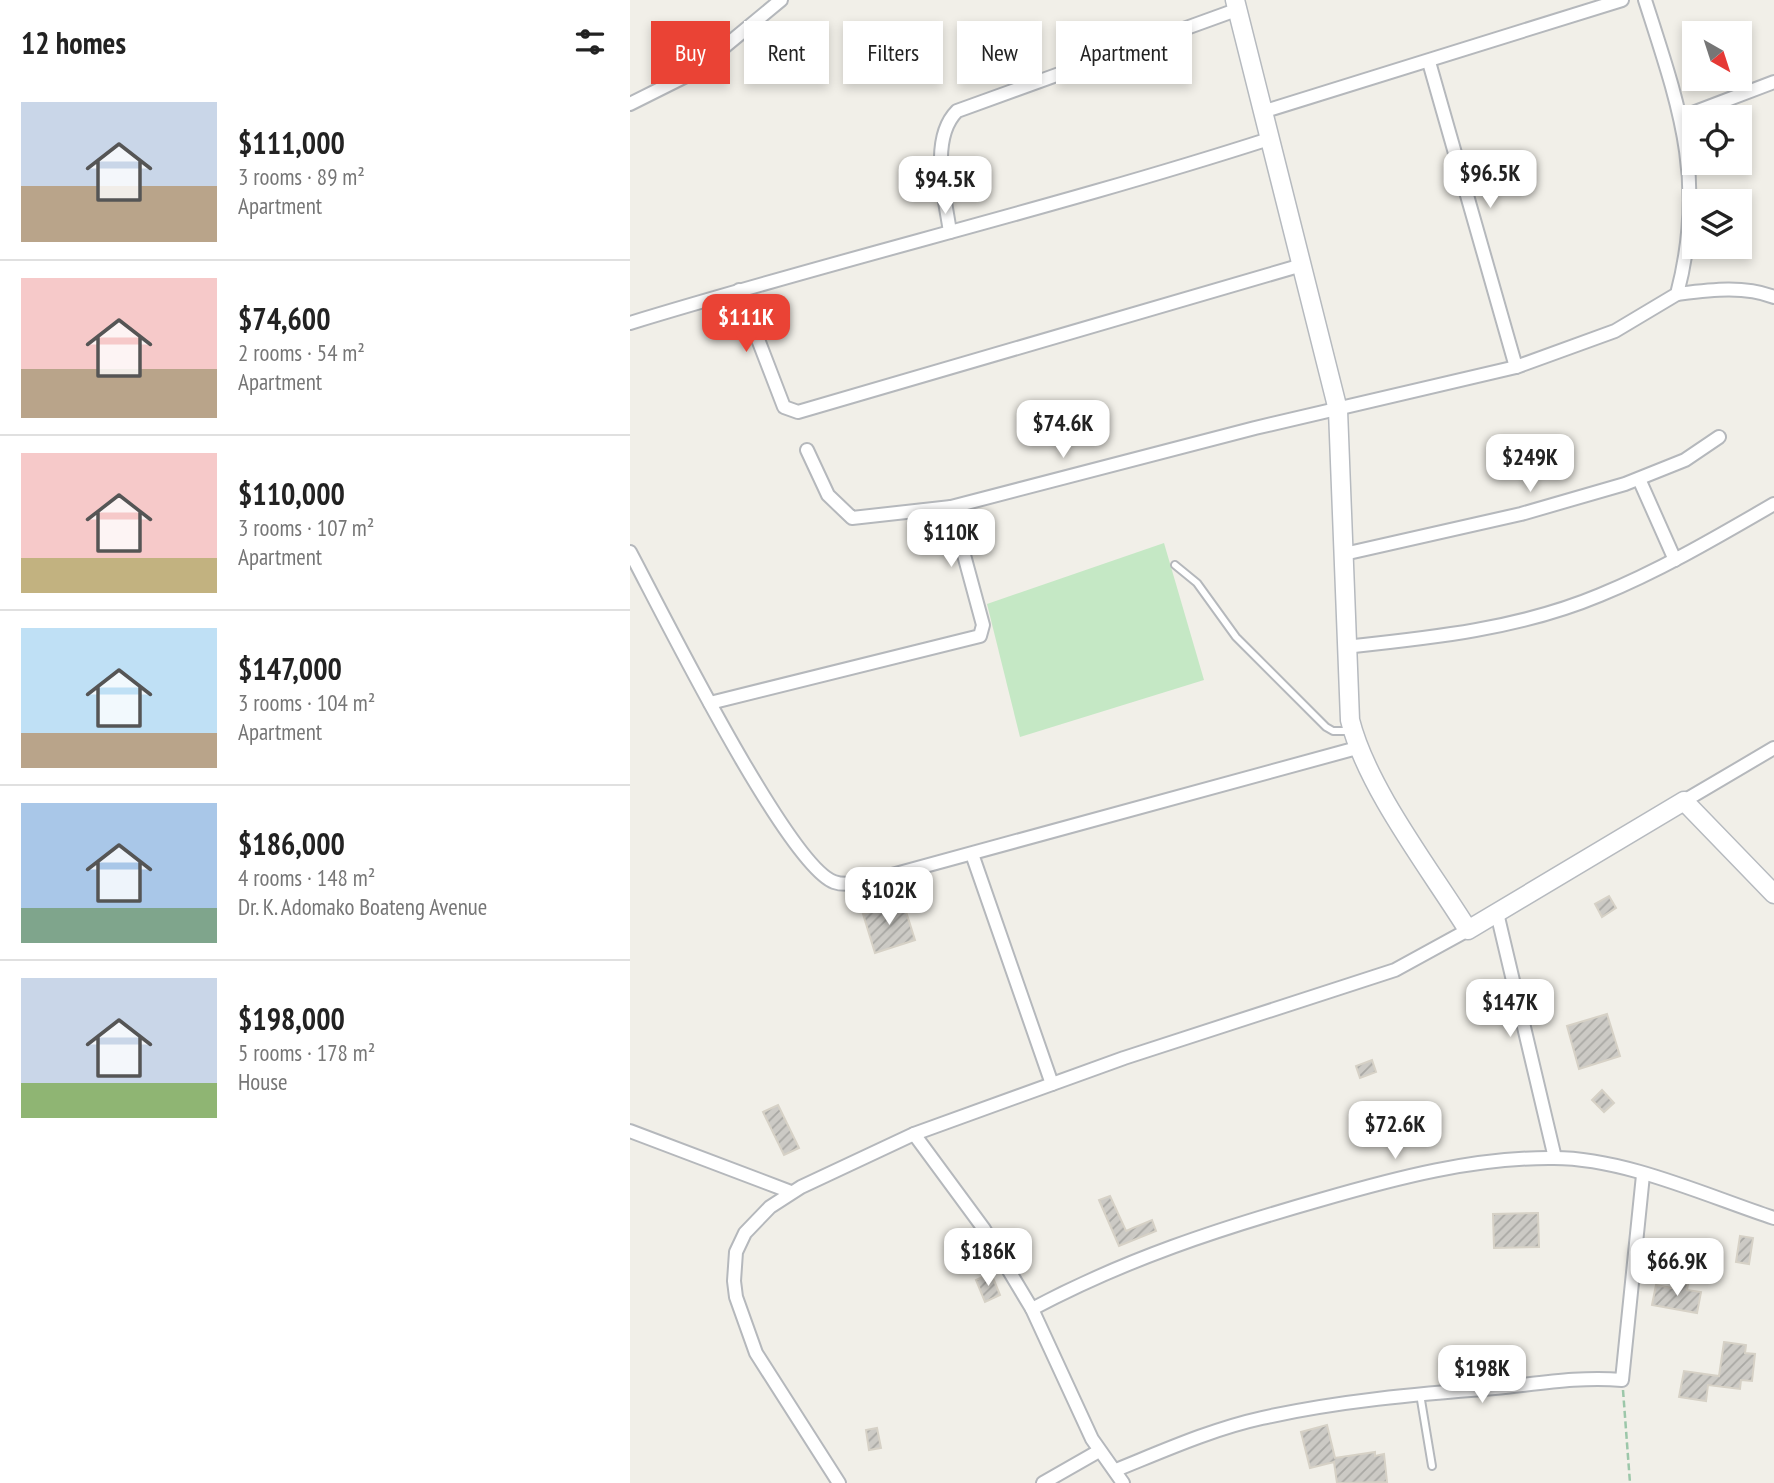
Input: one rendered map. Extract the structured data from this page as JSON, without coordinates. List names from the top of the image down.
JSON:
{
  "north": "bottom right",
  "page": {
    "heading": "12 homes",
    "chip": [
      "Buy",
      "Rent",
      "Filters",
      "New",
      "Apartment"
    ],
    "list": [
      {
        "name": "$111,000",
        "note": "3 rooms · 89 m² · Apartment"
      },
      {
        "name": "$74,600",
        "note": "2 rooms · 54 m² · Apartment"
      },
      {
        "name": "$110,000",
        "note": "3 rooms · 107 m² · Apartment"
      },
      {
        "name": "$147,000",
        "note": "3 rooms · 104 m² · Apartment"
      },
      {
        "name": "$186,000",
        "note": "4 rooms · 148 m² · Dr. K. Adomako Boateng Avenue"
      },
      {
        "name": "$198,000",
        "note": "5 rooms · 178 m² · House"
      }
    ],
    "price": [
      "$96.5K",
      "$94.5K",
      "$111K",
      "$74.6K",
      "$249K",
      "$110K",
      "$102K",
      "$147K",
      "$72.6K",
      "$186K",
      "$66.9K",
      "$198K"
    ]
  }
}
